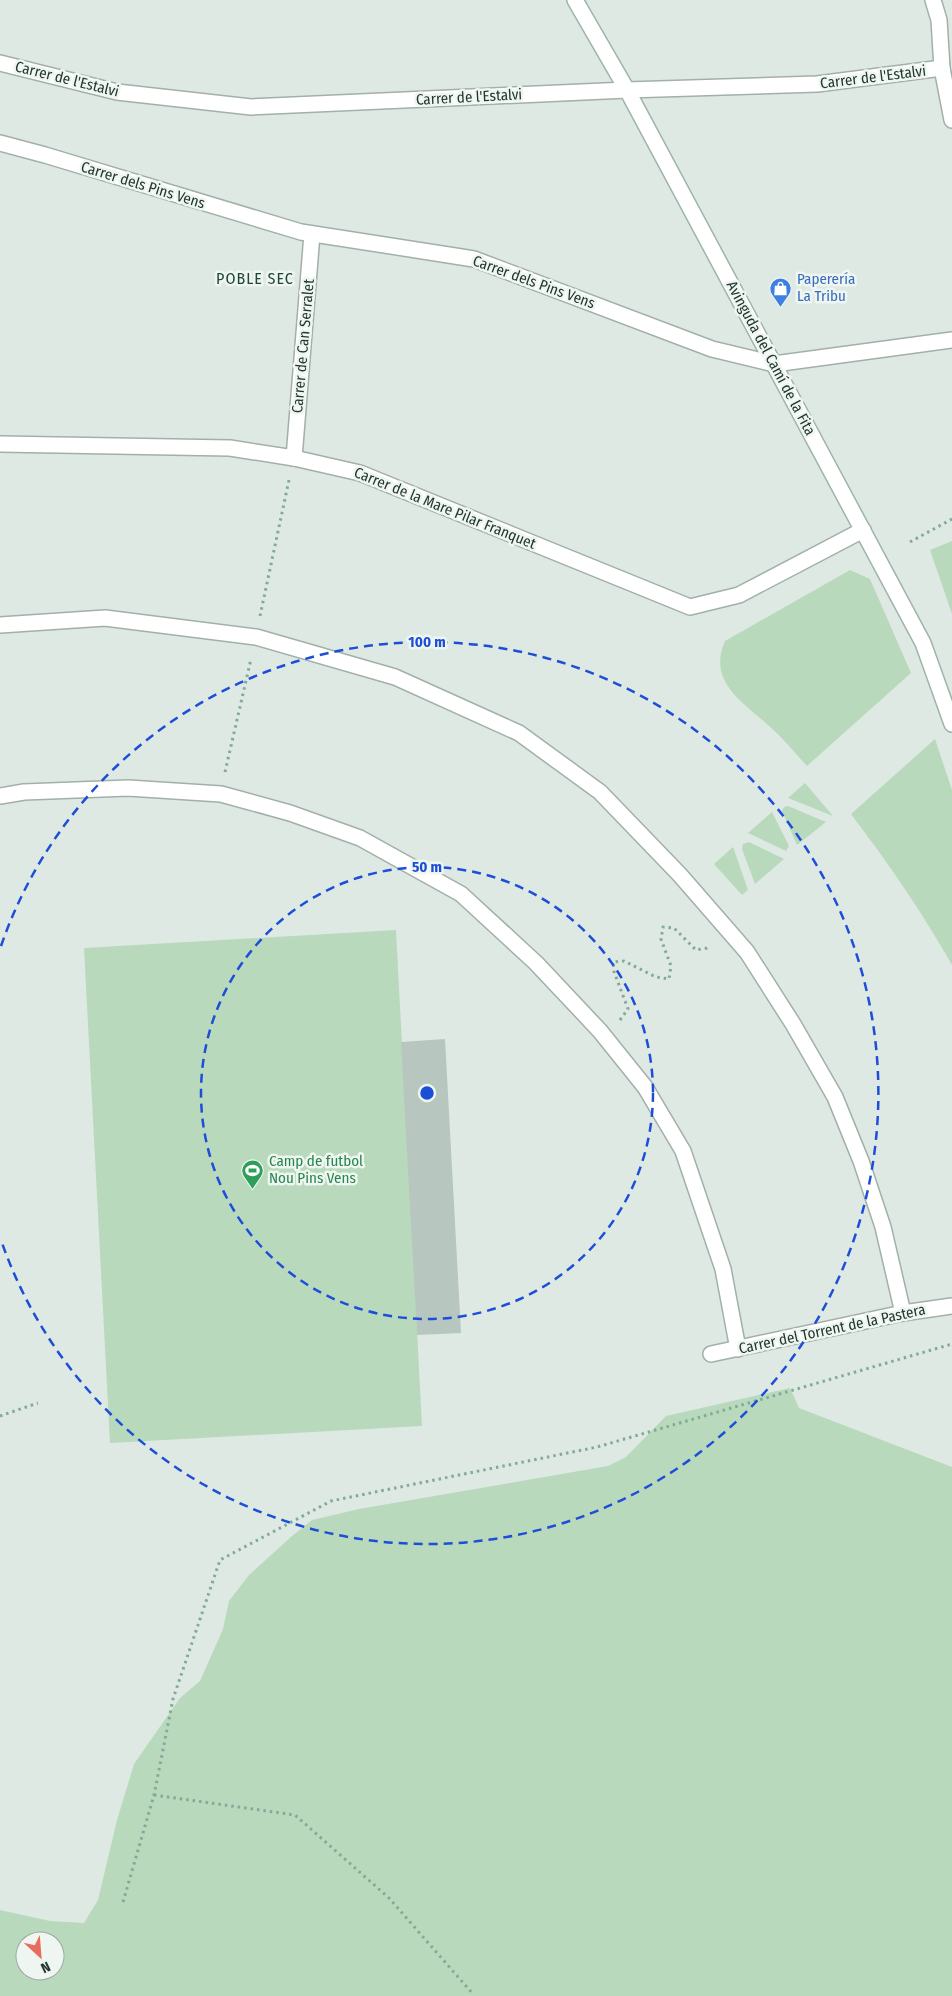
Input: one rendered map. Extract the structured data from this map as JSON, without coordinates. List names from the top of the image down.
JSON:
{
  "streets": {
    "street": [
      "Carrer de l'Estalvi",
      "Carrer dels Pins Vens",
      "Carrer de Can Serralet",
      "Avinguda del Camí de la Fita",
      "Carrer de la Mare Pilar Franquet",
      "Carrer del Torrent de la Pastera"
    ]
  },
  "crossings": [
    ["Carrer de l'Estalvi", "Avinguda del Camí de la Fita"],
    ["Carrer dels Pins Vens", "Carrer de Can Serralet"],
    ["Carrer dels Pins Vens", "Avinguda del Camí de la Fita"],
    ["Carrer de Can Serralet", "Carrer de la Mare Pilar Franquet"],
    ["Avinguda del Camí de la Fita", "Carrer de la Mare Pilar Franquet"]
  ],
  "districts": ["POBLE SEC"],
  "places": {
    "shop": ["Paperería La Tribu"],
    "sports": ["Camp de futbol Nou Pins Vens"]
  },
  "north": "bottom right",
  "rings": ["100 m", "50 m"]
}
